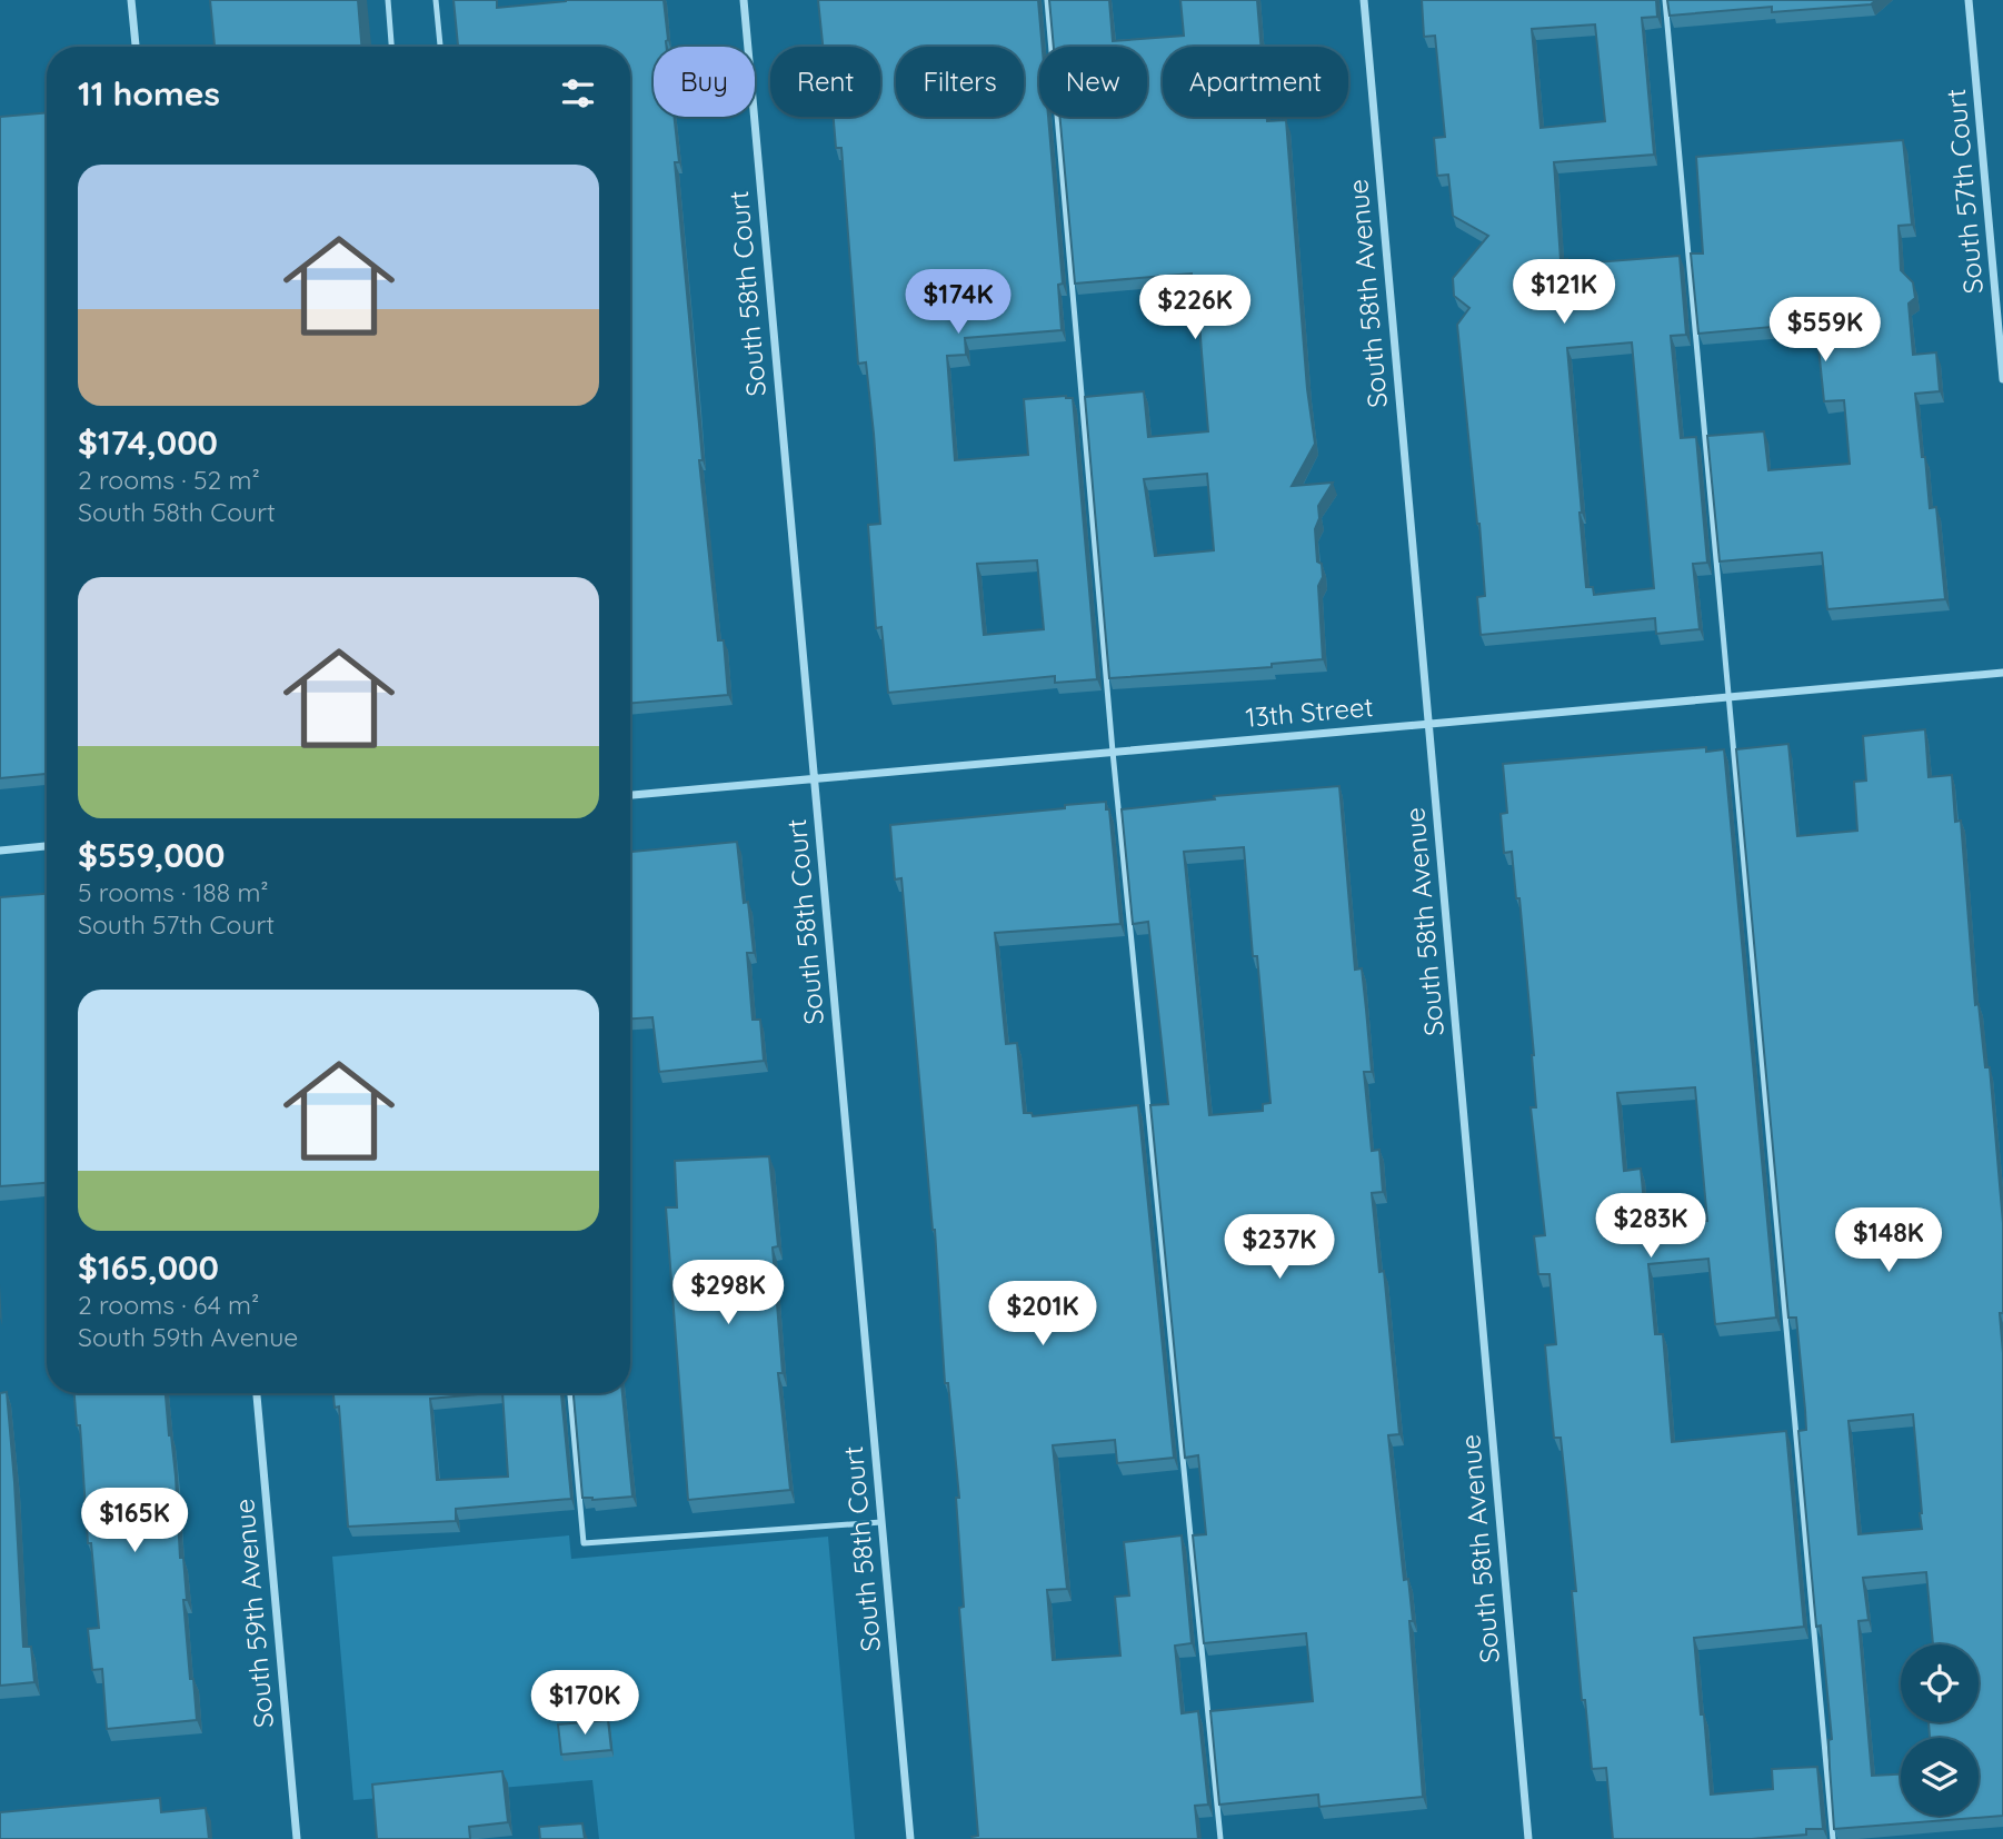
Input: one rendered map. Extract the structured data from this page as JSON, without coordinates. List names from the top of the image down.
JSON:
{
  "streets": {
    "street": [
      "South 57th Court",
      "South 58th Court",
      "South 58th Avenue",
      "13th Street",
      "South 59th Avenue"
    ]
  },
  "crossings": [
    ["South 58th Court", "13th Street"],
    ["South 58th Avenue", "13th Street"]
  ],
  "page": {
    "chip": [
      "Buy",
      "Rent",
      "Filters",
      "New",
      "Apartment"
    ],
    "heading": "11 homes",
    "list": [
      {
        "name": "$174,000",
        "note": "2 rooms · 52 m² · South 58th Court"
      },
      {
        "name": "$559,000",
        "note": "5 rooms · 188 m² · South 57th Court"
      },
      {
        "name": "$165,000",
        "note": "2 rooms · 64 m² · South 59th Avenue"
      }
    ],
    "price": [
      "$121K",
      "$174K",
      "$226K",
      "$559K",
      "$283K",
      "$148K",
      "$237K",
      "$298K",
      "$201K",
      "$165K",
      "$170K"
    ]
  }
}
